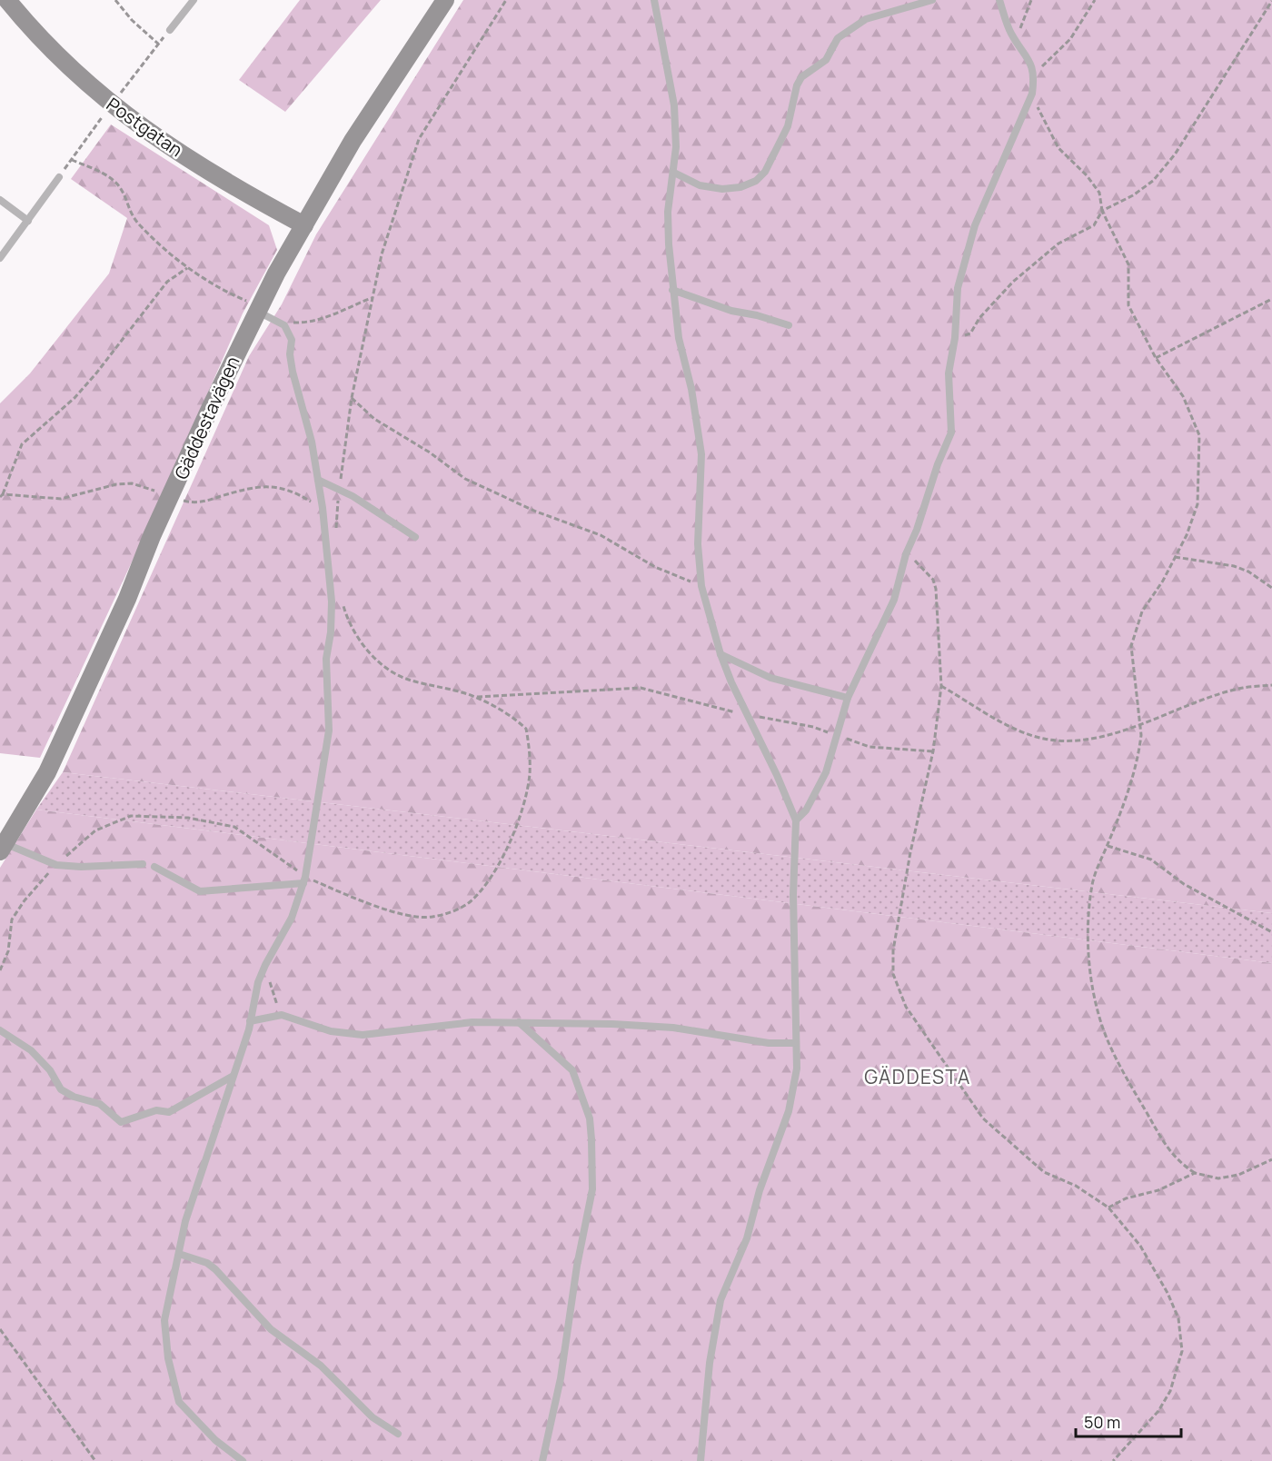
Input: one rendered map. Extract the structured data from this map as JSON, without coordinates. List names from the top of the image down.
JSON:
{
  "streets": {
    "street": ["Postgatan", "Gäddestavägen"]
  },
  "crossings": [
    ["Postgatan", "Gäddestavägen"]
  ],
  "districts": ["GÄDDESTA"],
  "scale_bar": "50 m"
}
